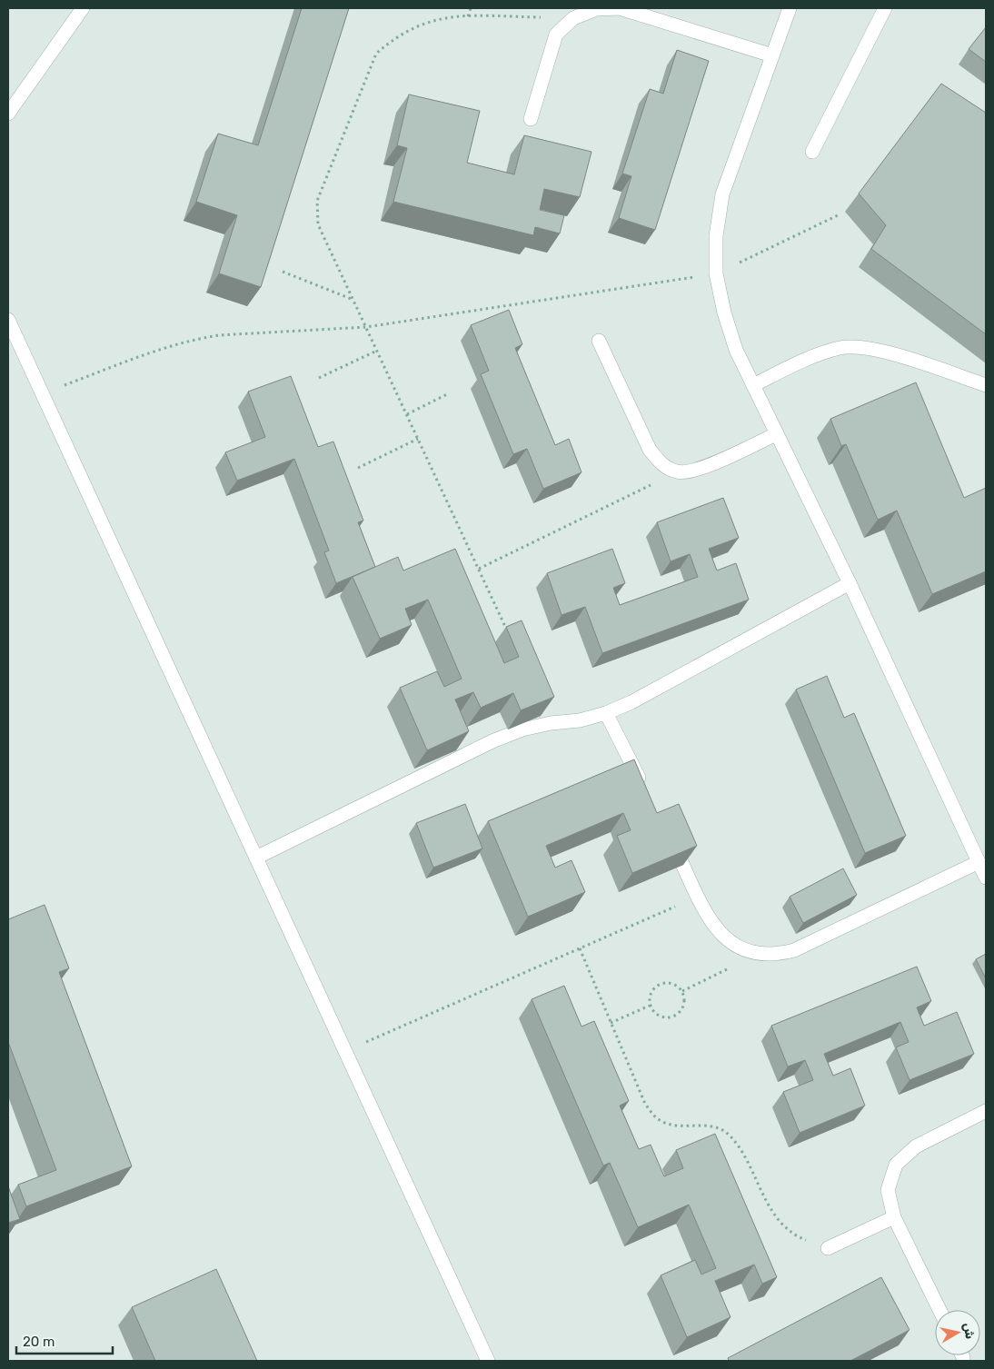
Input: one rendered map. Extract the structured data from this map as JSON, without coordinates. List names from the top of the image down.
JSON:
{
  "scale_bar": "20 m",
  "north": "right"
}
